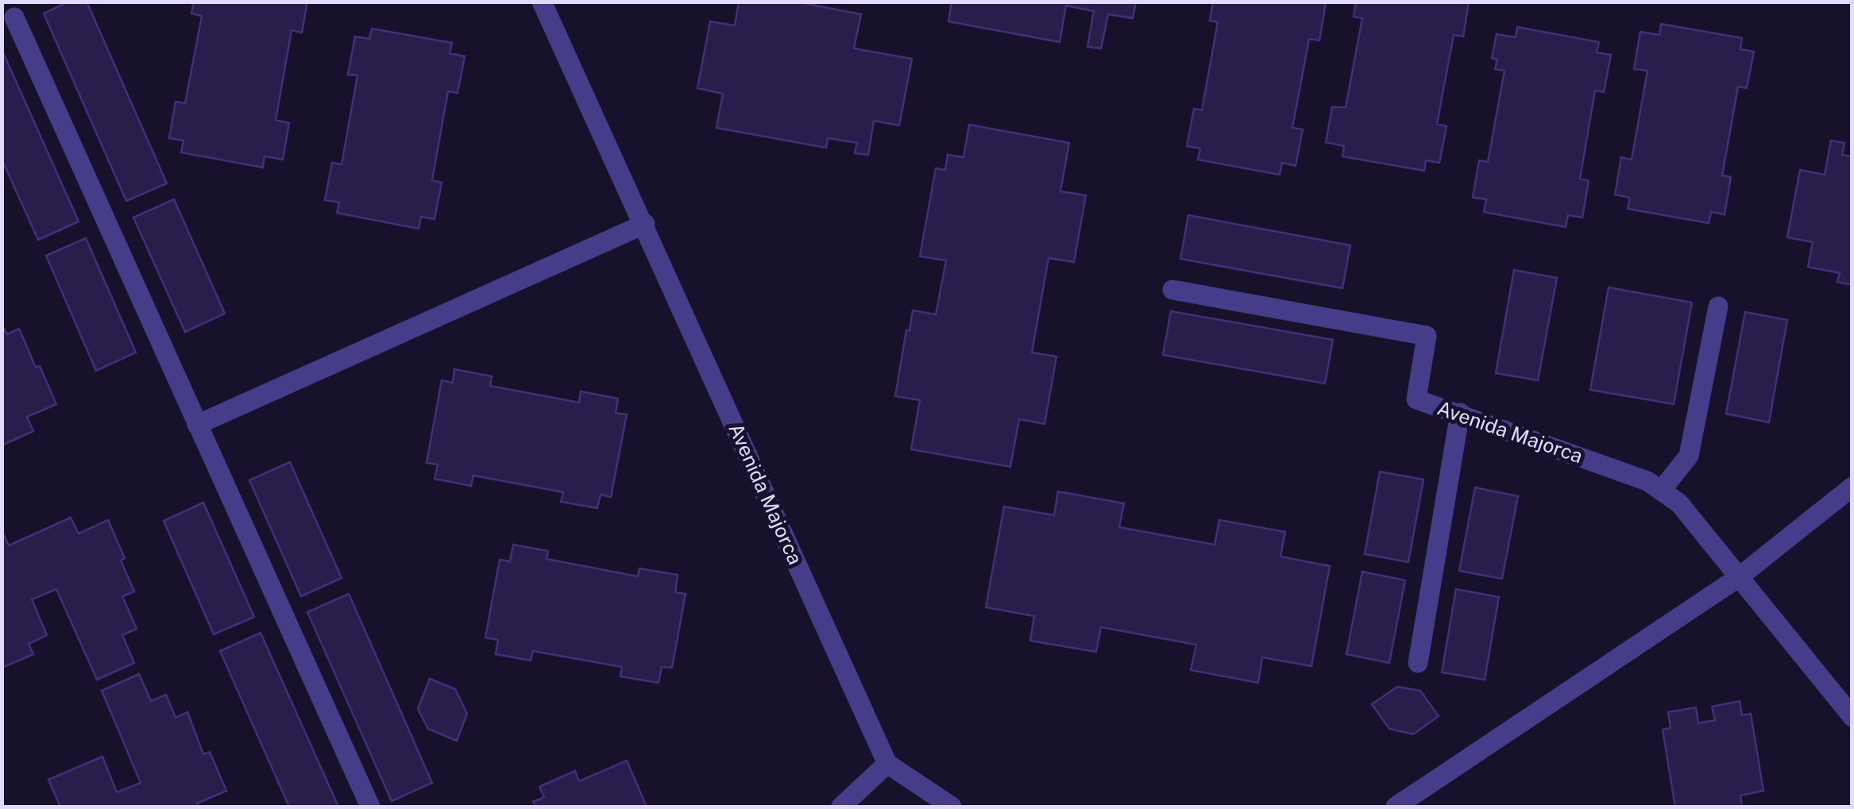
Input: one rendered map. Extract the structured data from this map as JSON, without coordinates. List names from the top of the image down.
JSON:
{
  "streets": {
    "street": ["Avenida Majorca"]
  }
}
